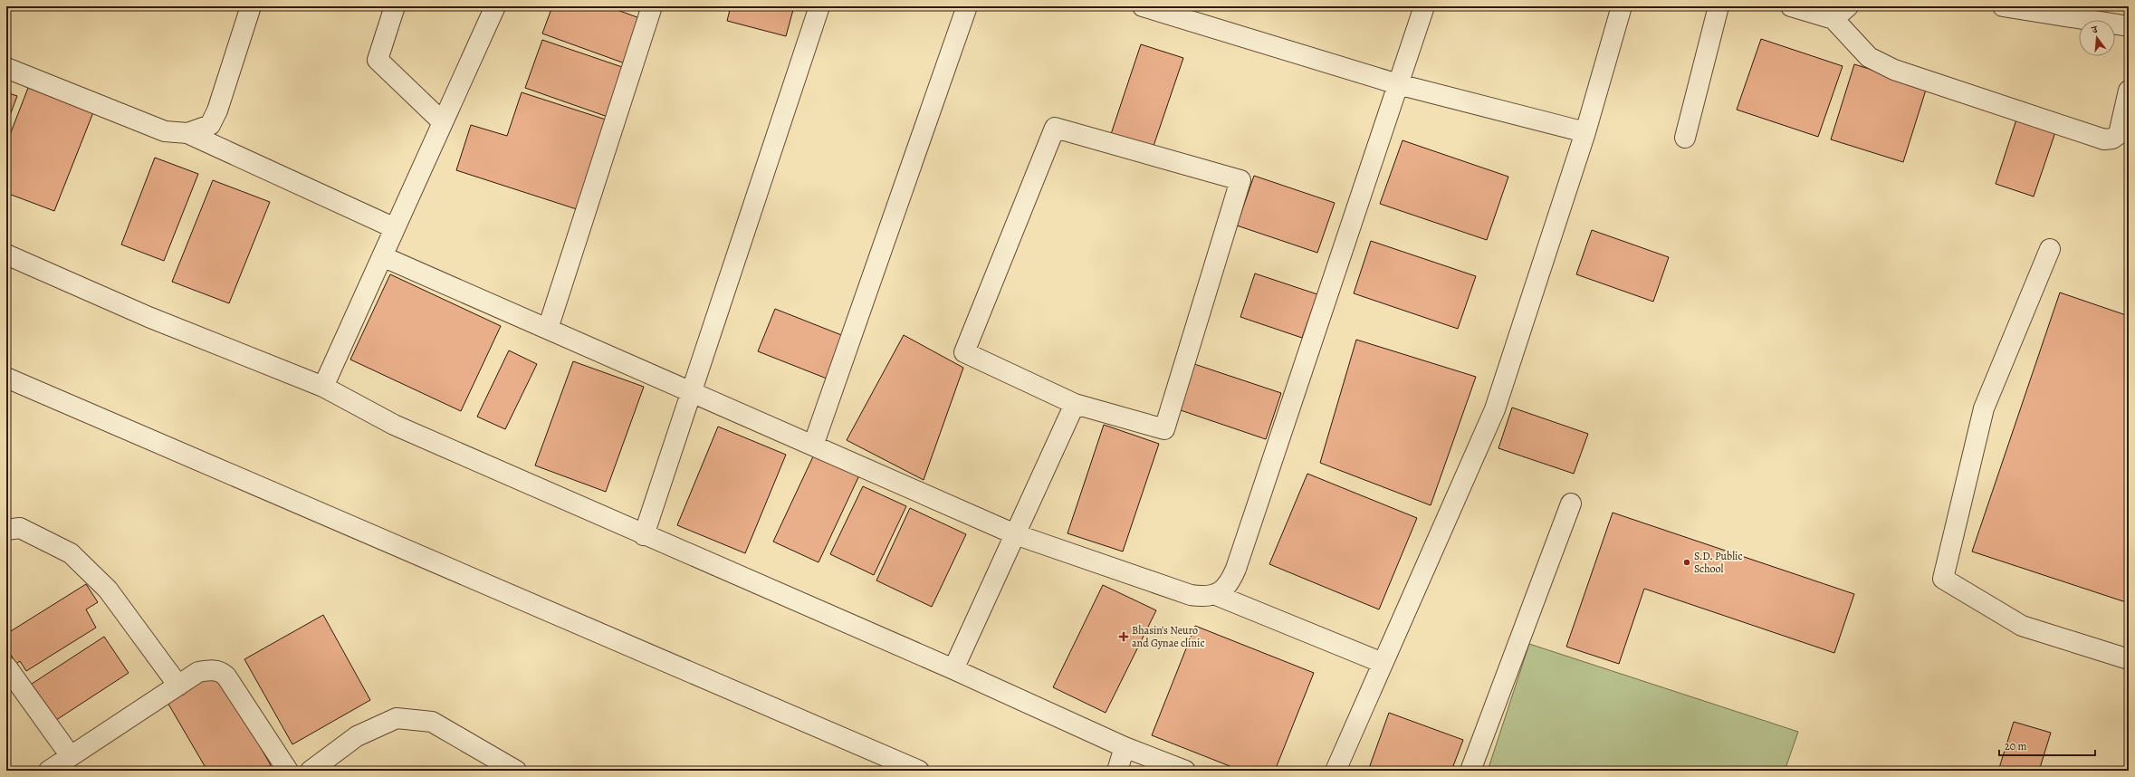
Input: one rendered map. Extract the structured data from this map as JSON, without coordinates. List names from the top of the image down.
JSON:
{
  "places": {
    "other": ["S.D. Public School"],
    "health": ["Bhasin's Neuro and Gynae clinic"]
  },
  "scale_bar": "20 m",
  "north": "top"
}
